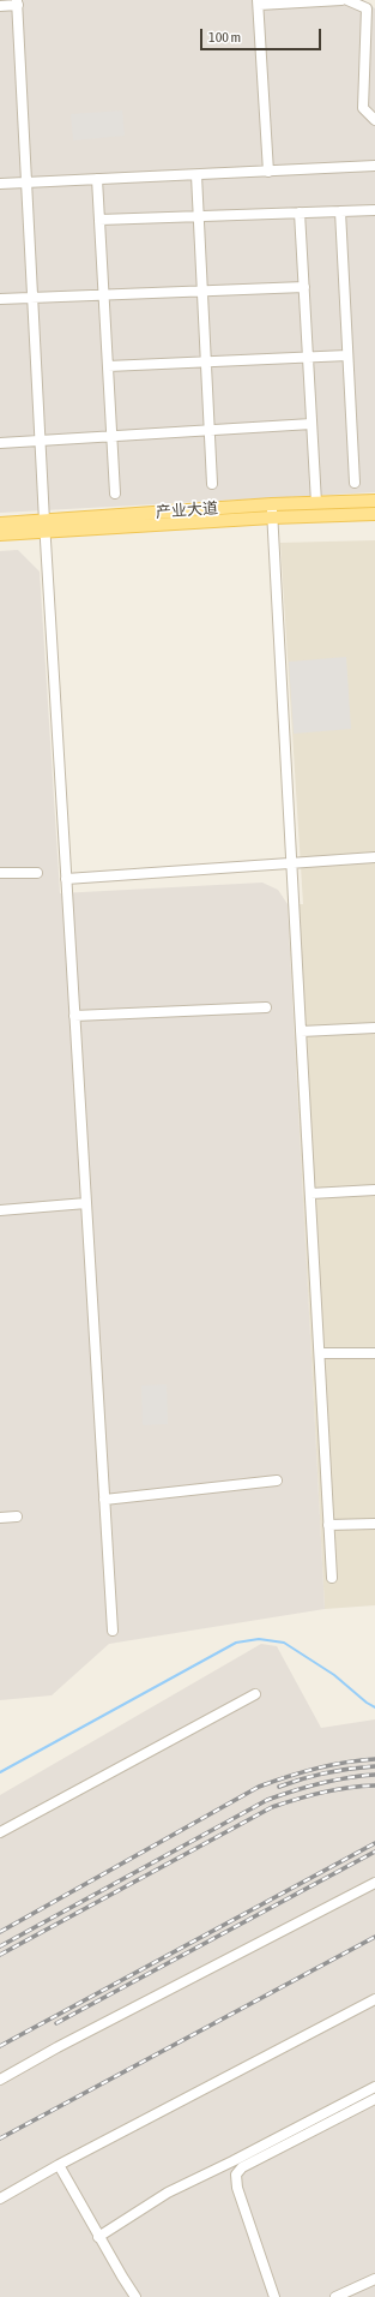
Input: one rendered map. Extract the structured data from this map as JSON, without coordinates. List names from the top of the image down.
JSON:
{
  "streets": {
    "main road": ["产业大道"]
  },
  "scale_bar": "100 m"
}
